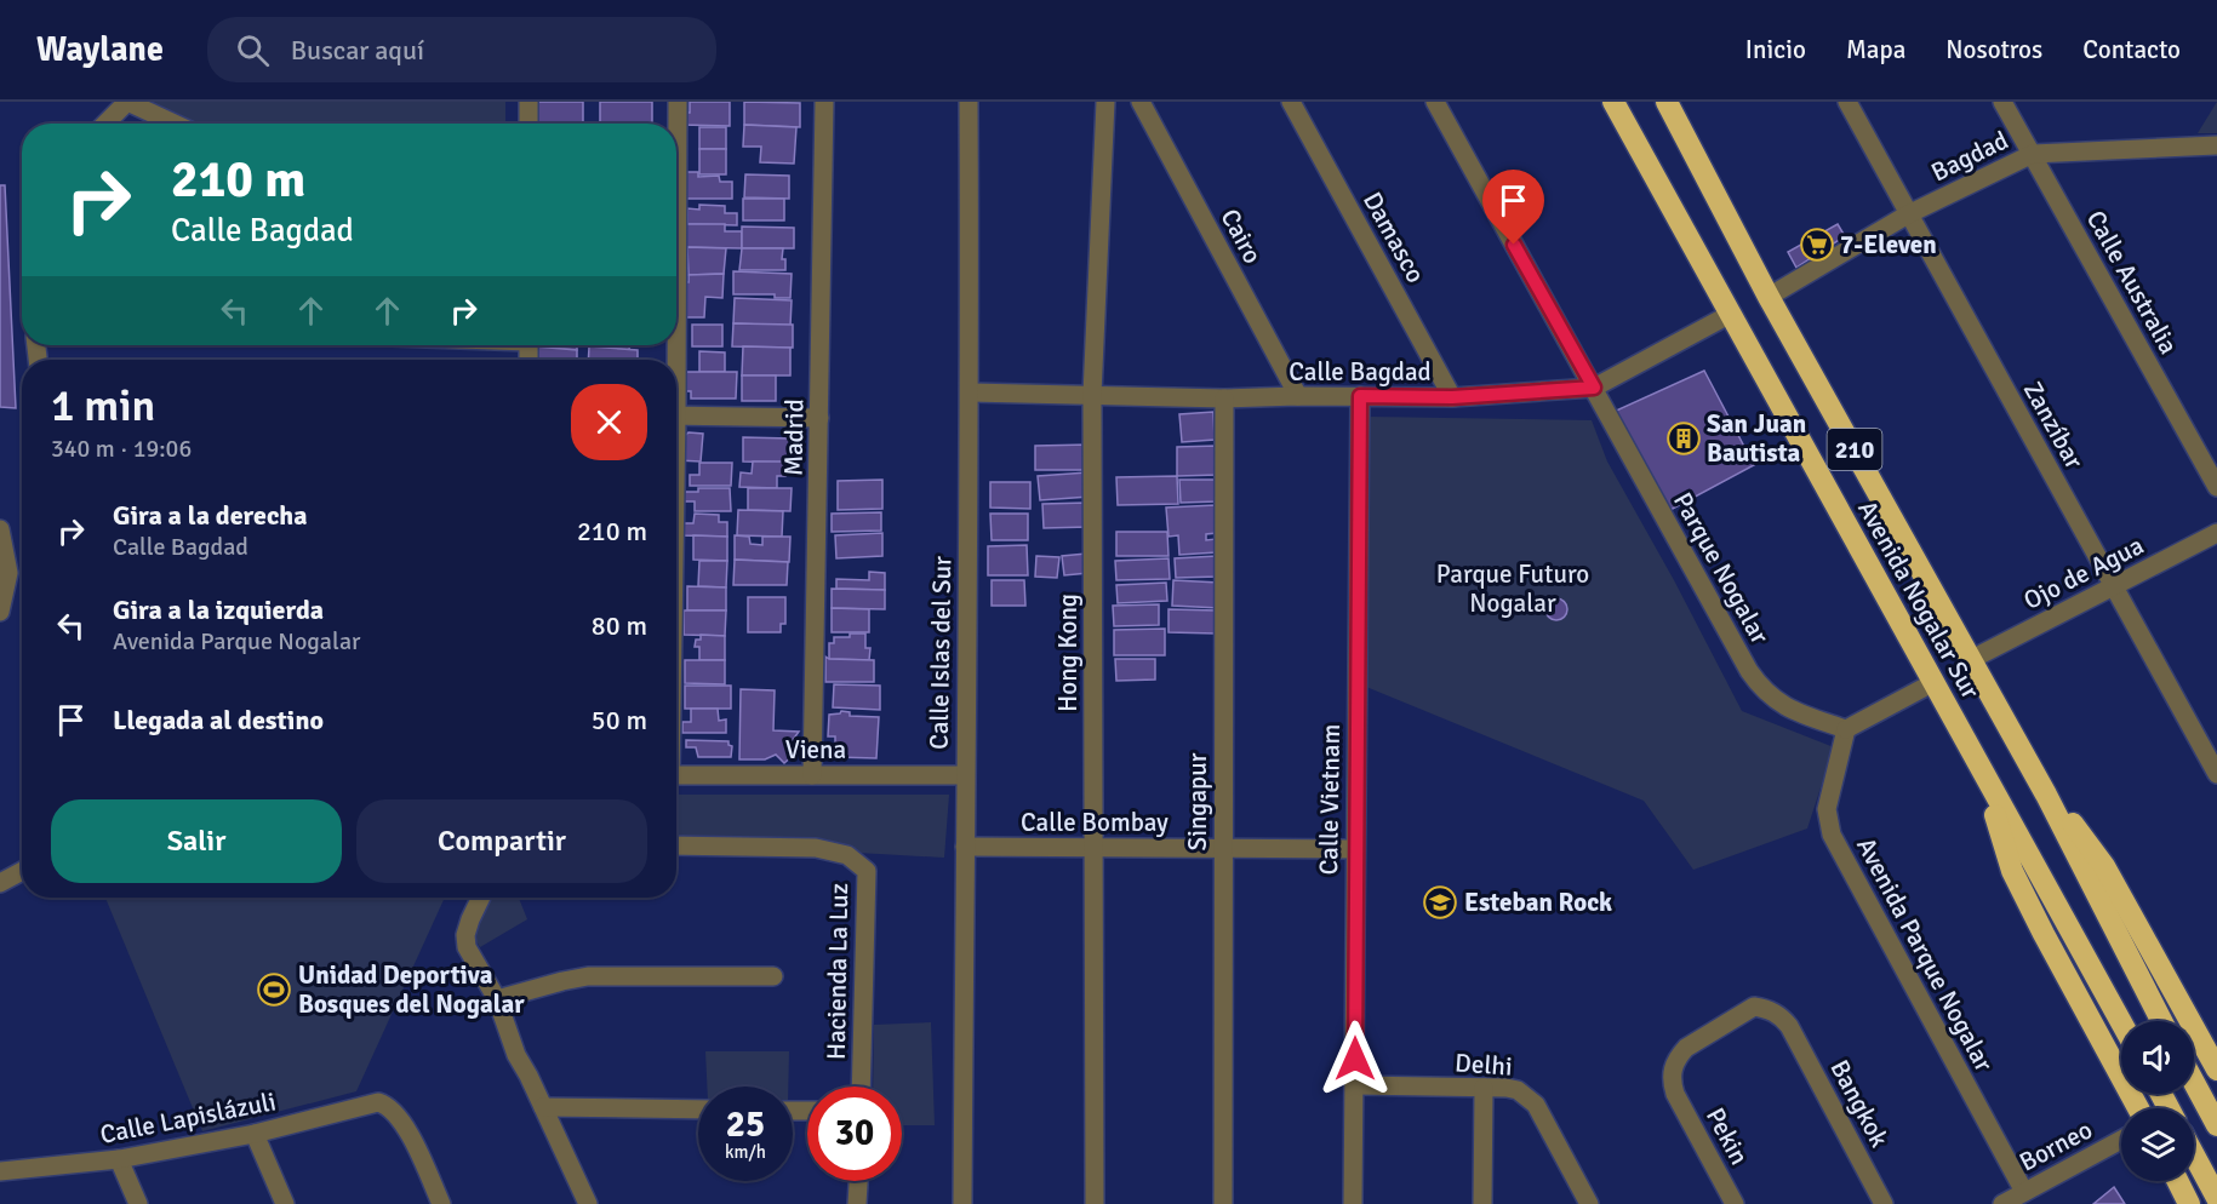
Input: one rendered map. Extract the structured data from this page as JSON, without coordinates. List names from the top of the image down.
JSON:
{
  "streets": {
    "highway": ["210", "Avenida Nogalar Sur"],
    "street": [
      "Bagdad",
      "Cairo",
      "Damasco",
      "Calle Australia",
      "Calle Bagdad",
      "Zanzíbar",
      "Madrid",
      "Parque Nogalar",
      "Ojo de Agua",
      "Calle Islas del Sur",
      "Hong Kong",
      "Viena",
      "Calle Vietnam",
      "Singapur",
      "Calle Bombay",
      "Avenida Parque Nogalar",
      "Hacienda La Luz",
      "Delhi",
      "Bangkok",
      "Calle Lapislázuli",
      "Pekin",
      "Borneo"
    ]
  },
  "crossings": [
    ["Bagdad", "Calle Australia"],
    ["Bagdad", "Zanzíbar"],
    ["Bagdad", "Avenida Nogalar Sur"],
    ["Cairo", "Calle Bagdad"],
    ["Damasco", "Calle Bagdad"],
    ["Calle Bagdad", "Parque Nogalar"],
    ["Calle Bagdad", "Avenida Nogalar Sur"],
    ["Calle Bagdad", "Calle Islas del Sur"],
    ["Calle Bagdad", "Hong Kong"],
    ["Calle Bagdad", "Calle Vietnam"],
    ["Calle Bagdad", "Singapur"],
    ["Zanzíbar", "Ojo de Agua"],
    ["Madrid", "Viena"],
    ["Parque Nogalar", "Avenida Parque Nogalar"],
    ["Ojo de Agua", "Avenida Nogalar Sur"],
    ["Calle Islas del Sur", "Viena"],
    ["Calle Islas del Sur", "Calle Bombay"],
    ["Hong Kong", "Calle Bombay"],
    ["Calle Vietnam", "Calle Bombay"],
    ["Calle Vietnam", "Delhi"],
    ["Singapur", "Calle Bombay"],
    ["Avenida Parque Nogalar", "Borneo"],
    ["Bangkok", "Pekin"]
  ],
  "parks": ["Parque Futuro Nogalar"],
  "places": {
    "supermarket": ["7-Eleven"],
    "building": ["San Juan Bautista"],
    "school or university": ["Esteban Rock"],
    "sports": ["Unidad Deportiva Bosques del Nogalar"]
  },
  "page": {
    "header": "Waylane",
    "search": "Buscar aquí",
    "nav": [
      "Inicio",
      "Mapa",
      "Nosotros",
      "Contacto"
    ],
    "turn": ["210 m", "Calle Bagdad"],
    "heading": ["1 min", "340 m · 19:06"],
    "list": [
      {
        "name": "Gira a la derecha",
        "note": "Calle Bagdad",
        "value": "210 m"
      },
      {
        "name": "Gira a la izquierda",
        "note": "Avenida Parque Nogalar",
        "value": "80 m"
      },
      {
        "name": "Llegada al destino",
        "value": "50 m"
      }
    ],
    "buttons": ["Salir", "Compartir"],
    "speed": "25 km/h",
    "limit": "30"
  }
}
